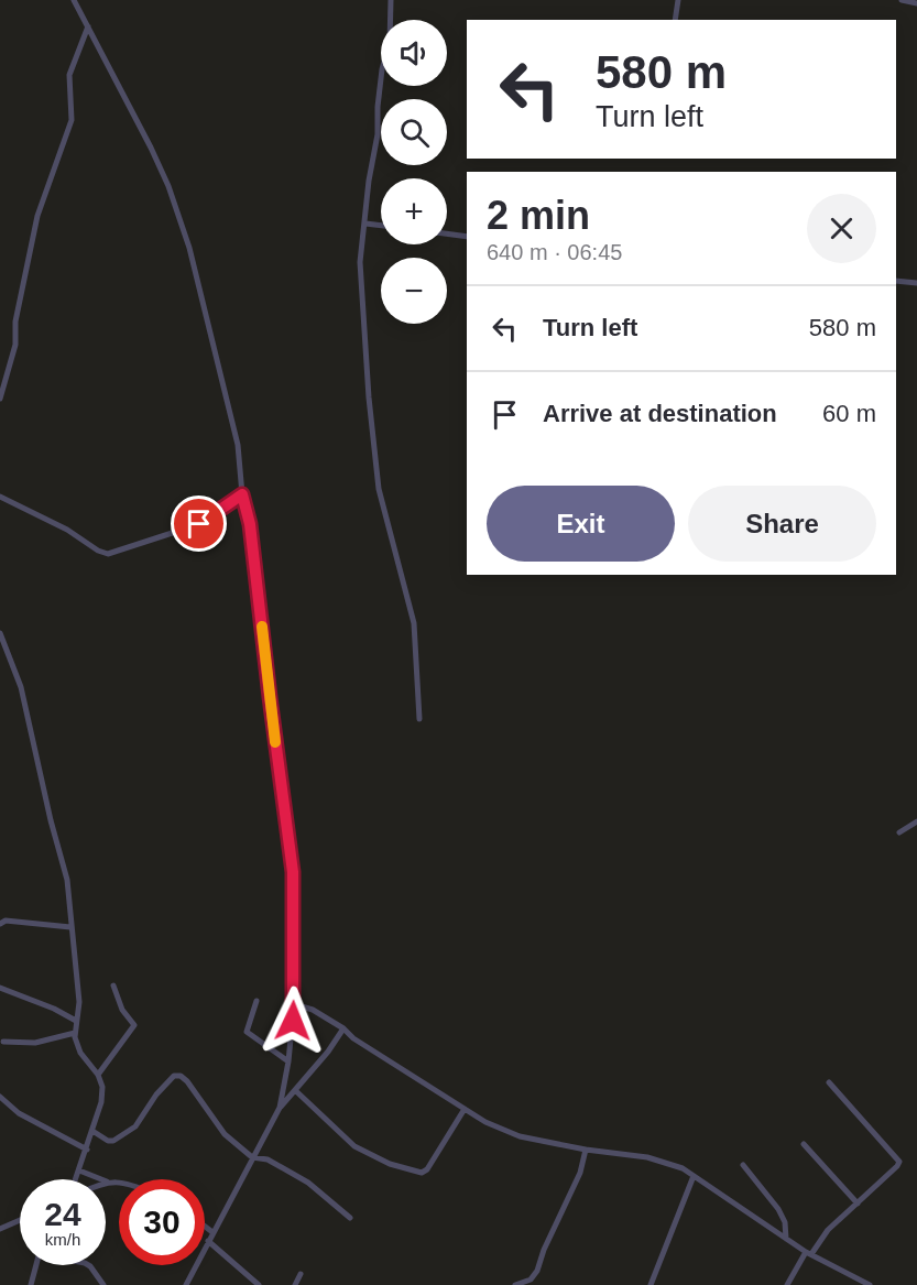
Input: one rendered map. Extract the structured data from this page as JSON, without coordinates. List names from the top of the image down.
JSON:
{
  "page": {
    "map_buttons": ["+", "−"],
    "turn": ["580 m", "Turn left"],
    "heading": ["2 min", "640 m · 06:45"],
    "list": [
      {
        "name": "Turn left",
        "value": "580 m"
      },
      {
        "name": "Arrive at destination",
        "value": "60 m"
      }
    ],
    "buttons": ["Exit", "Share"],
    "speed": "24 km/h",
    "limit": "30"
  }
}
